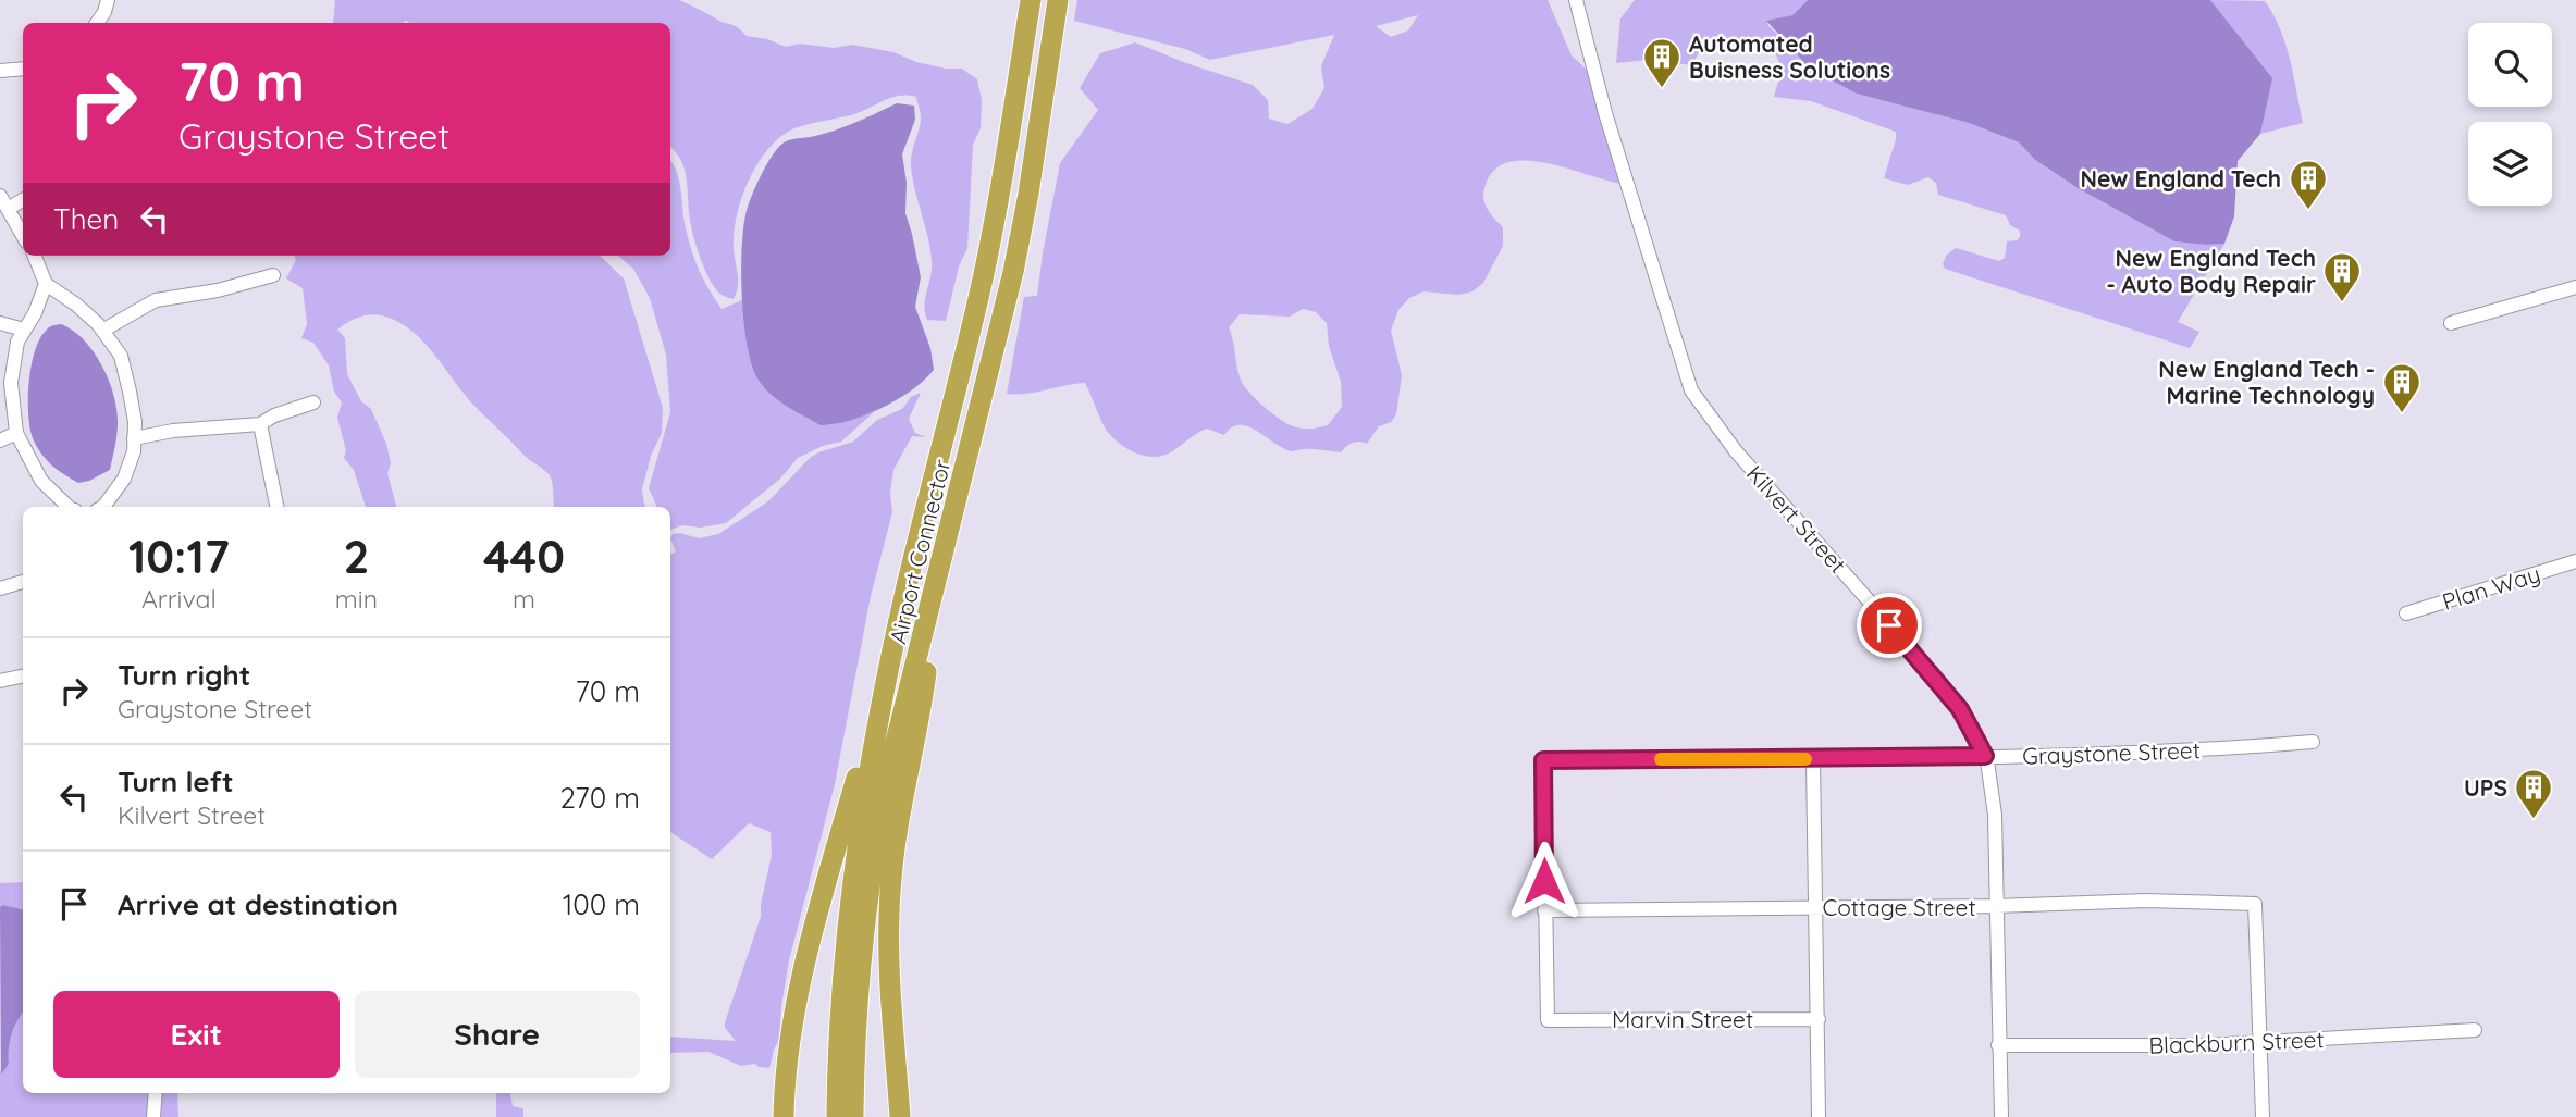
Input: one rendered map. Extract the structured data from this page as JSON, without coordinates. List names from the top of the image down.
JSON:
{
  "streets": {
    "highway": ["Airport Connector"],
    "street": [
      "Kilvert Street",
      "Plan Way",
      "Graystone Street",
      "Cottage Street",
      "Marvin Street",
      "Blackburn Street"
    ]
  },
  "crossings": [
    ["Kilvert Street", "Graystone Street"],
    ["Kilvert Street", "Cottage Street"],
    ["Kilvert Street", "Blackburn Street"],
    ["Graystone Street", "Cottage Street"],
    ["Graystone Street", "Marvin Street"],
    ["Cottage Street", "Marvin Street"],
    ["Cottage Street", "Blackburn Street"]
  ],
  "places": {
    "building": [
      "Automated Buisness Solutions",
      "New England Tech",
      "New England Tech - Auto Body Repair",
      "New England Tech - Marine Technology",
      "UPS"
    ]
  },
  "page": {
    "turn": ["70 m", "Graystone Street"],
    "then": "Then",
    "eta": [
      "10:17",
      "Arrival",
      "2",
      "min",
      "440",
      "m"
    ],
    "list": [
      {
        "name": "Turn right",
        "note": "Graystone Street",
        "value": "70 m"
      },
      {
        "name": "Turn left",
        "note": "Kilvert Street",
        "value": "270 m"
      },
      {
        "name": "Arrive at destination",
        "value": "100 m"
      }
    ],
    "buttons": ["Exit", "Share"]
  }
}
